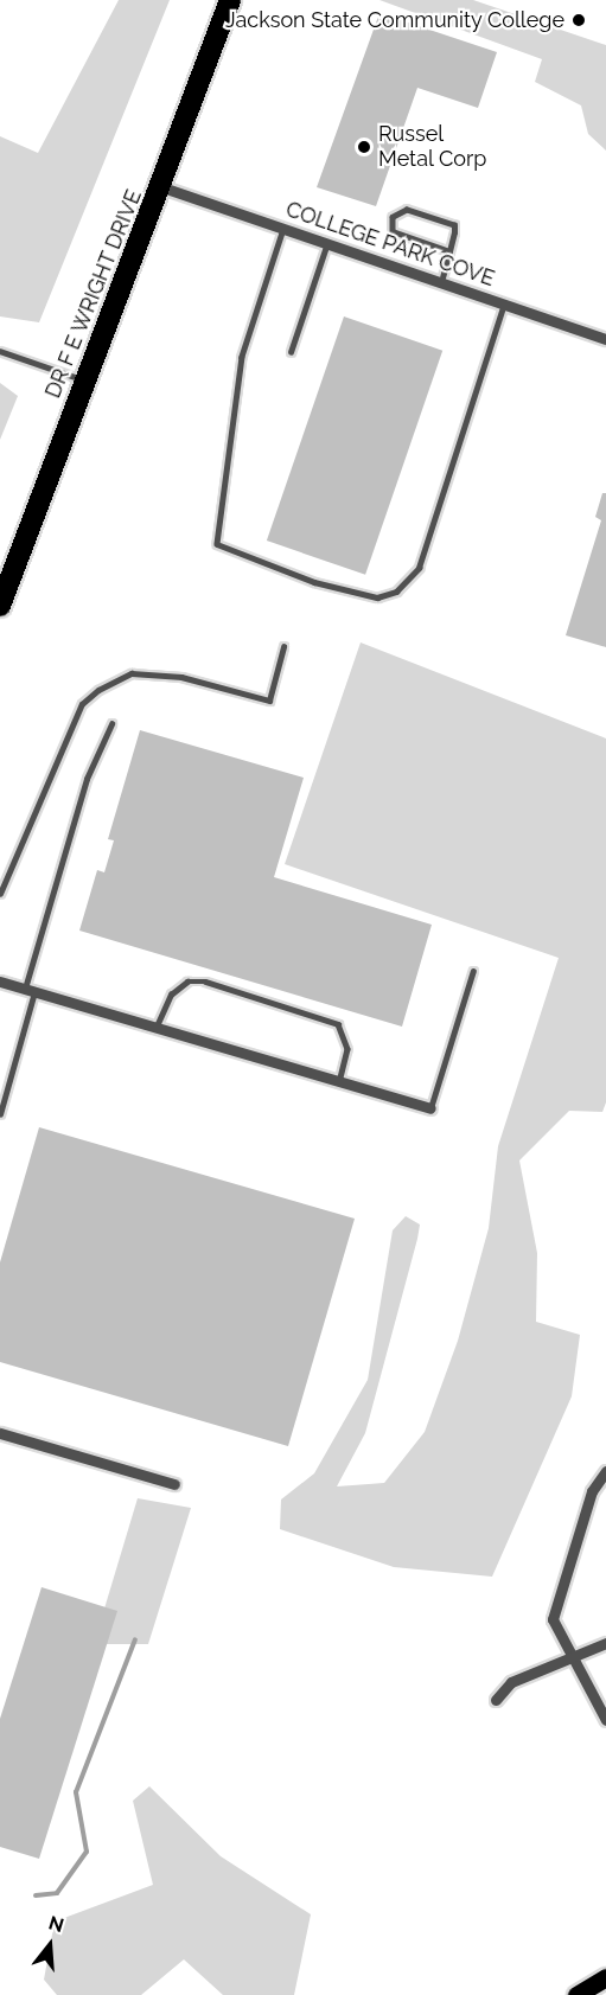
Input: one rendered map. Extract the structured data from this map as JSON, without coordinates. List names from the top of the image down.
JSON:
{
  "streets": {
    "highway": ["DR F E WRIGHT DRIVE"],
    "street": ["COLLEGE PARK COVE"]
  },
  "crossings": [
    ["COLLEGE PARK COVE", "DR F E WRIGHT DRIVE"]
  ],
  "places": ["Jackson State Community College", "Russel Metal Corp"],
  "north": "top"
}
